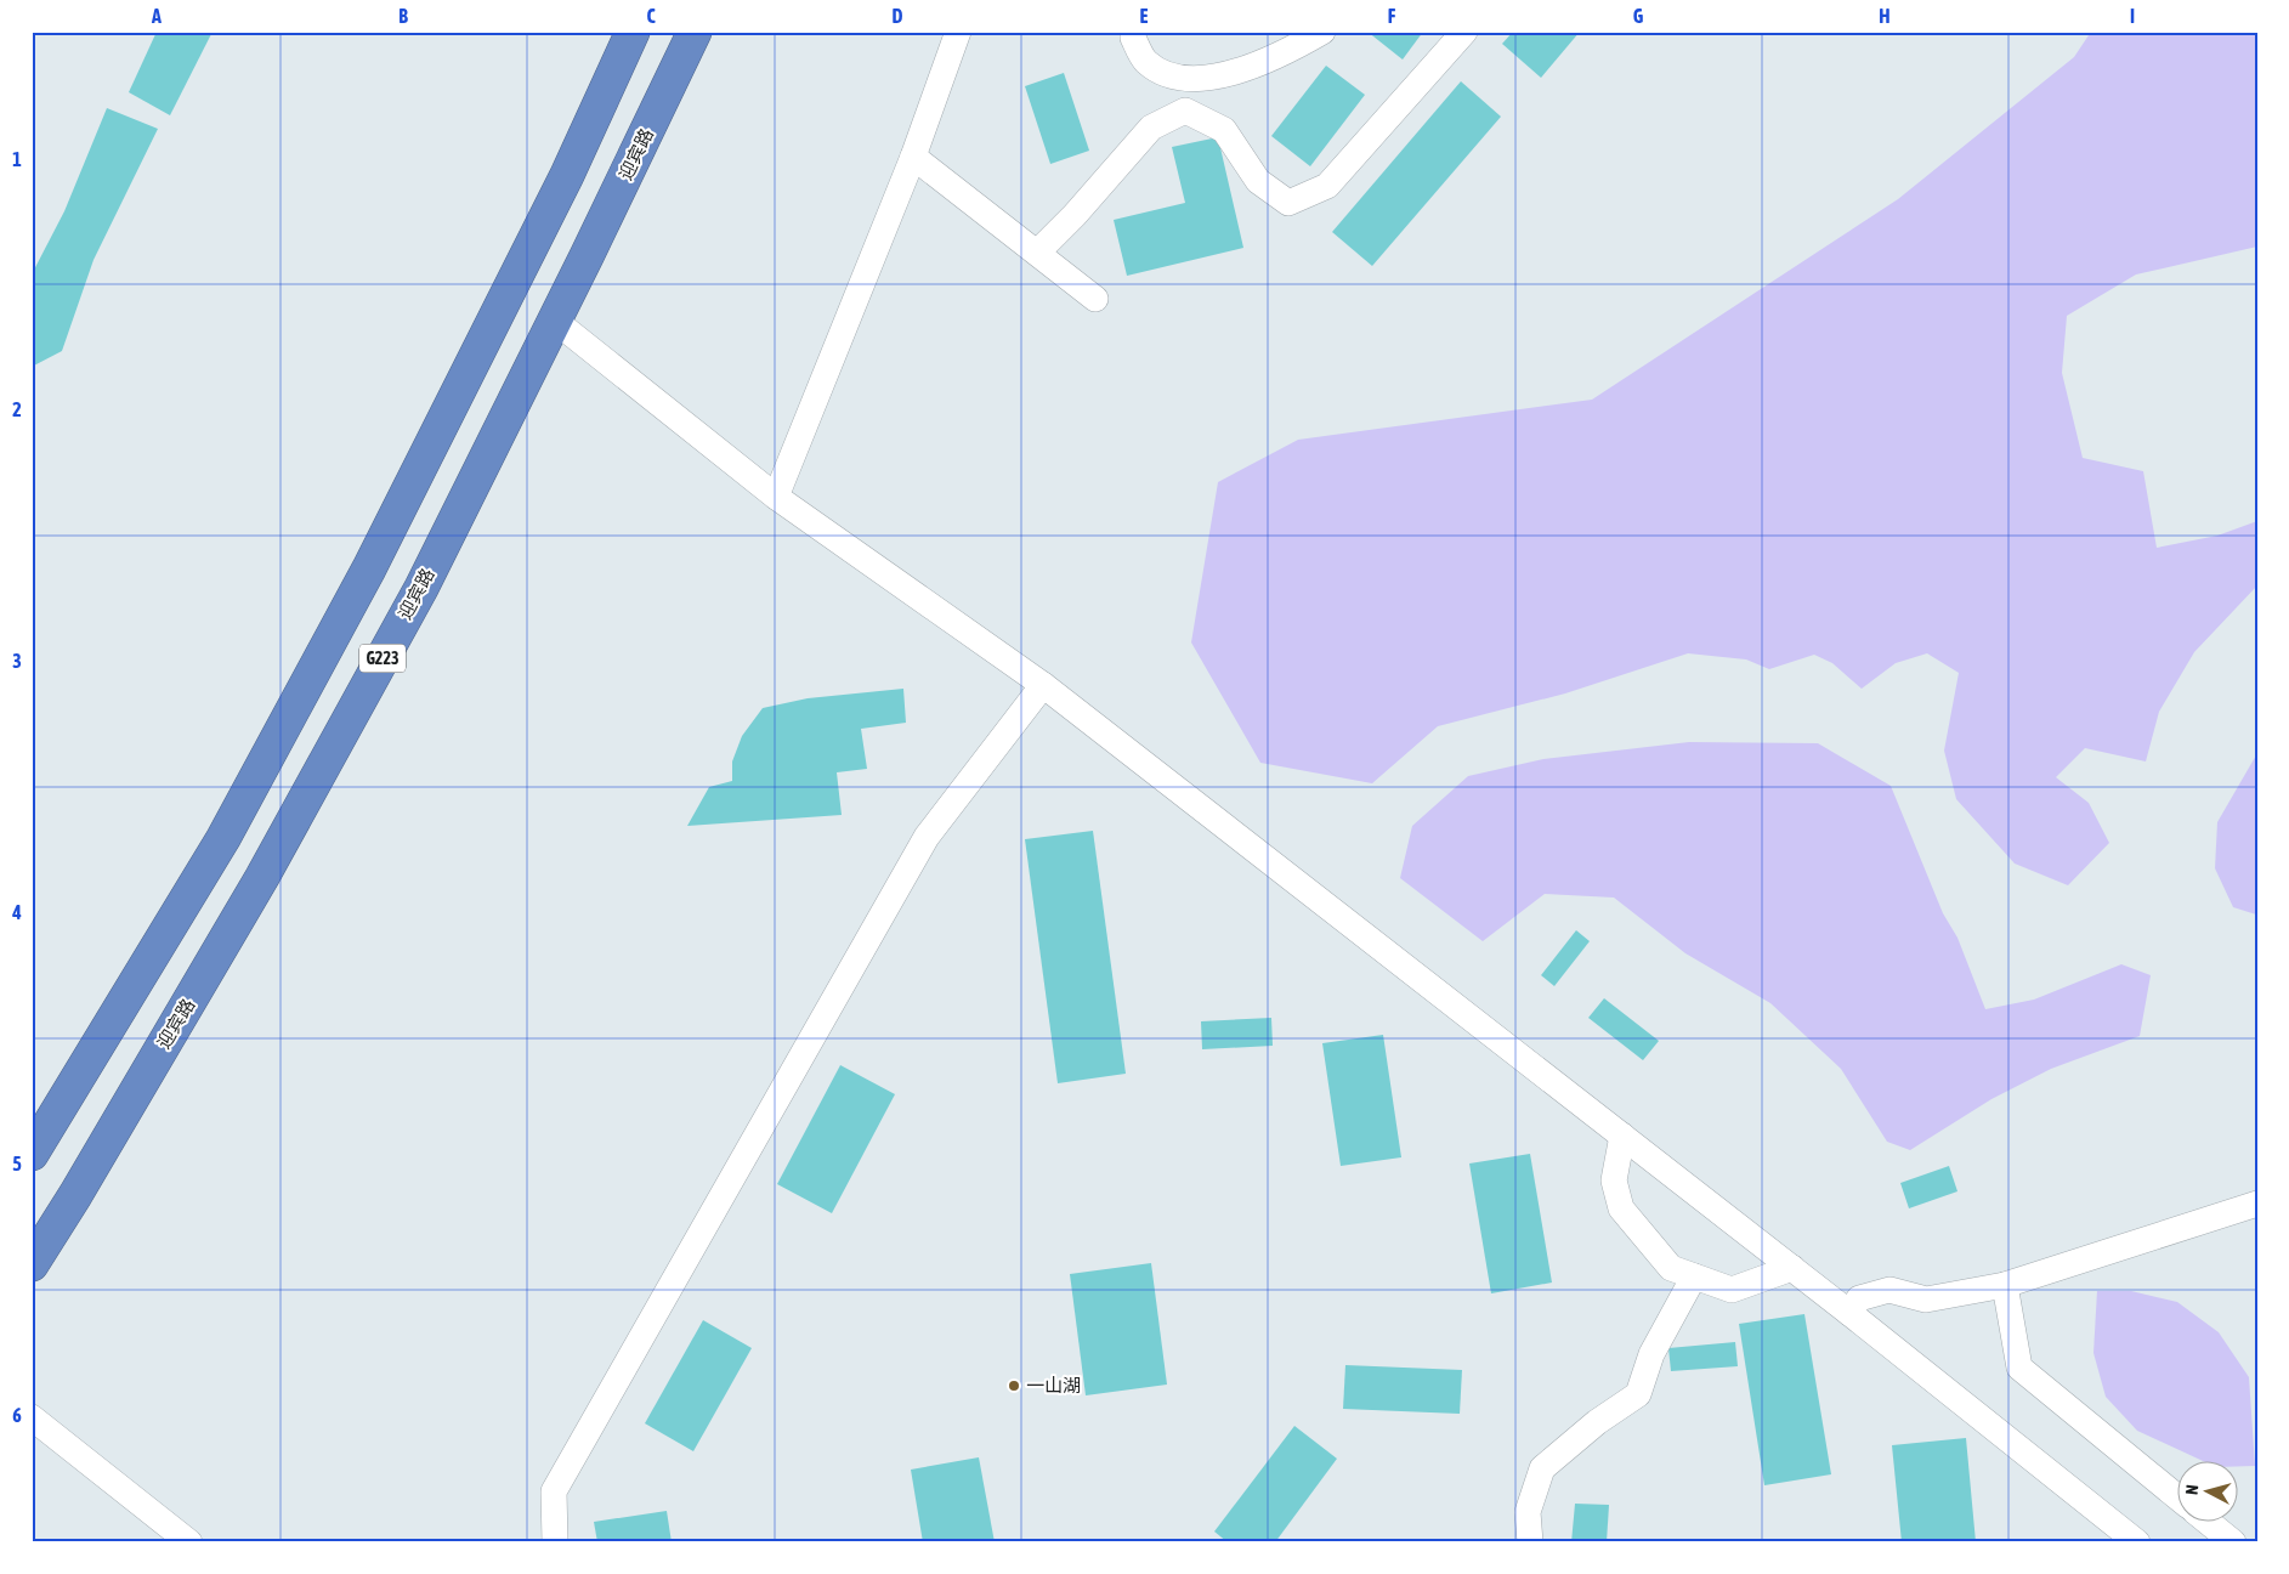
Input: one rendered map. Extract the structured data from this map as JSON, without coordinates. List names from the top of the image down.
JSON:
{
  "streets": {
    "highway": ["迎宾路", "G223"]
  },
  "places": ["一山湖"],
  "north": "left",
  "grid": {
    "columns": [
      "A",
      "B",
      "C",
      "D",
      "E",
      "F",
      "G",
      "H",
      "I"
    ],
    "rows": [
      "1",
      "2",
      "3",
      "4",
      "5",
      "6"
    ]
  }
}
